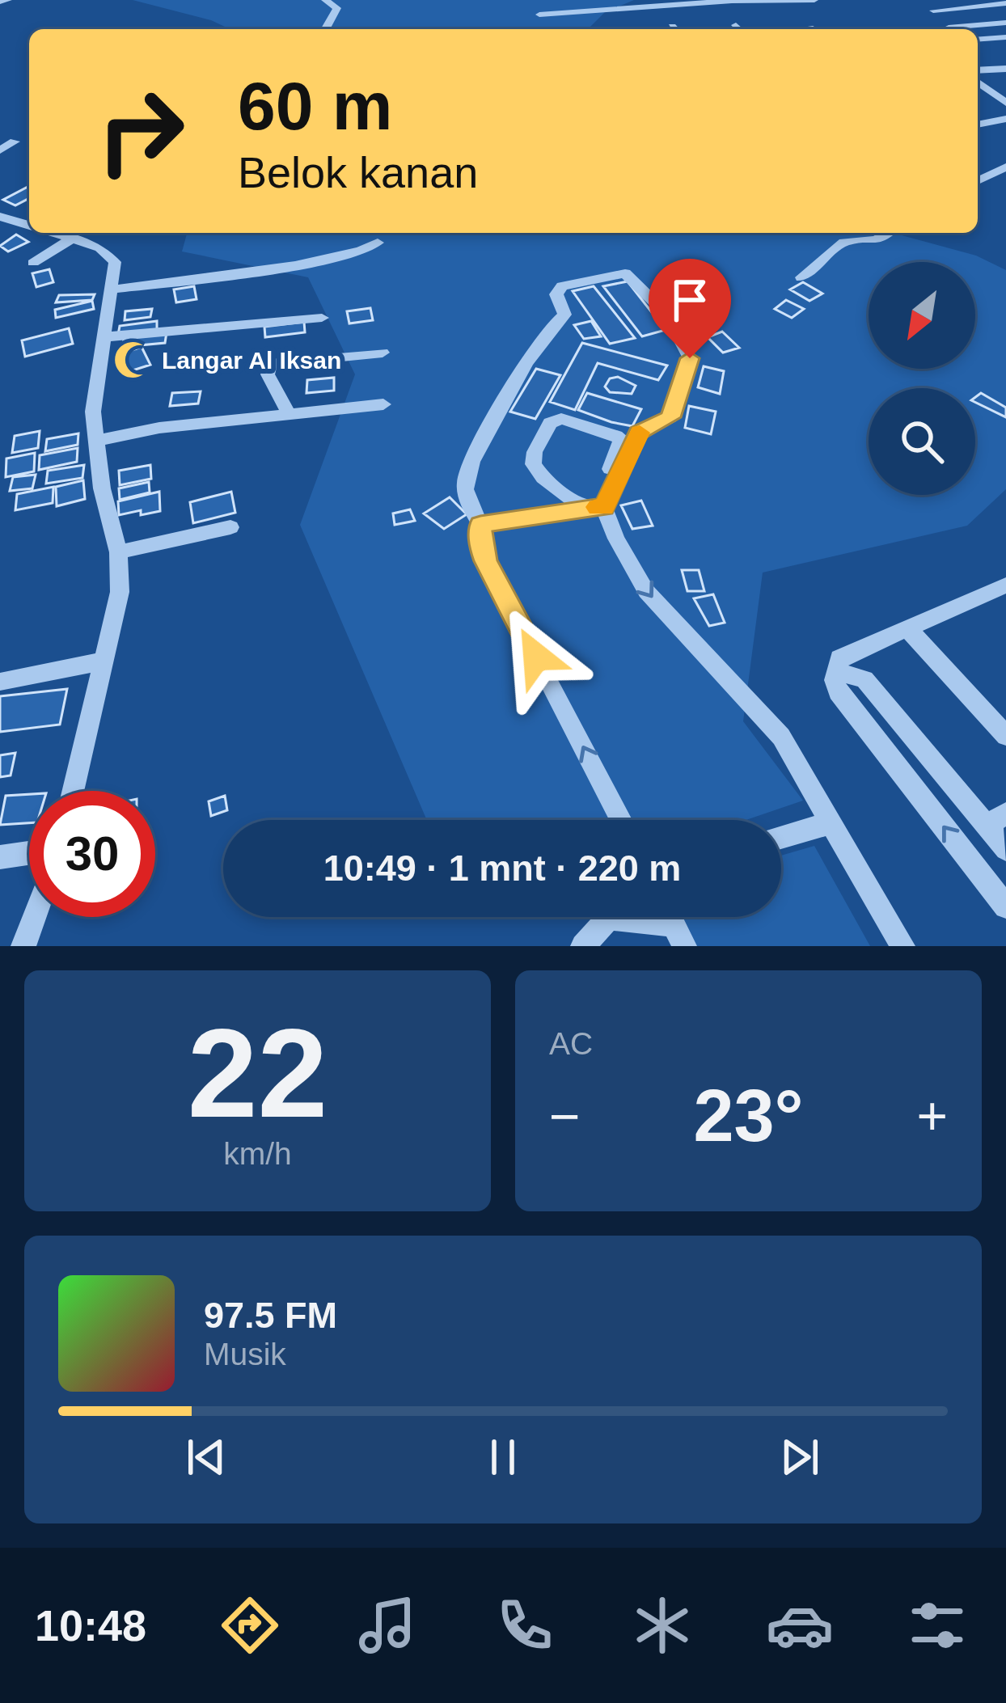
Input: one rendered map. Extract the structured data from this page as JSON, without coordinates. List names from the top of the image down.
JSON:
{
  "places": {
    "mosque": ["Langar Al Iksan"]
  },
  "north": "bottom left",
  "page": {
    "turn": ["60 m", "Belok kanan"],
    "limit": "30",
    "trip": "10:49 · 1 mnt · 220 m",
    "tile": [
      ["22", "km/h"],
      "AC"
    ],
    "heat": ["−", "23°", "+"],
    "song": ["97.5 FM", "Musik"],
    "tabs": "10:48"
  }
}
